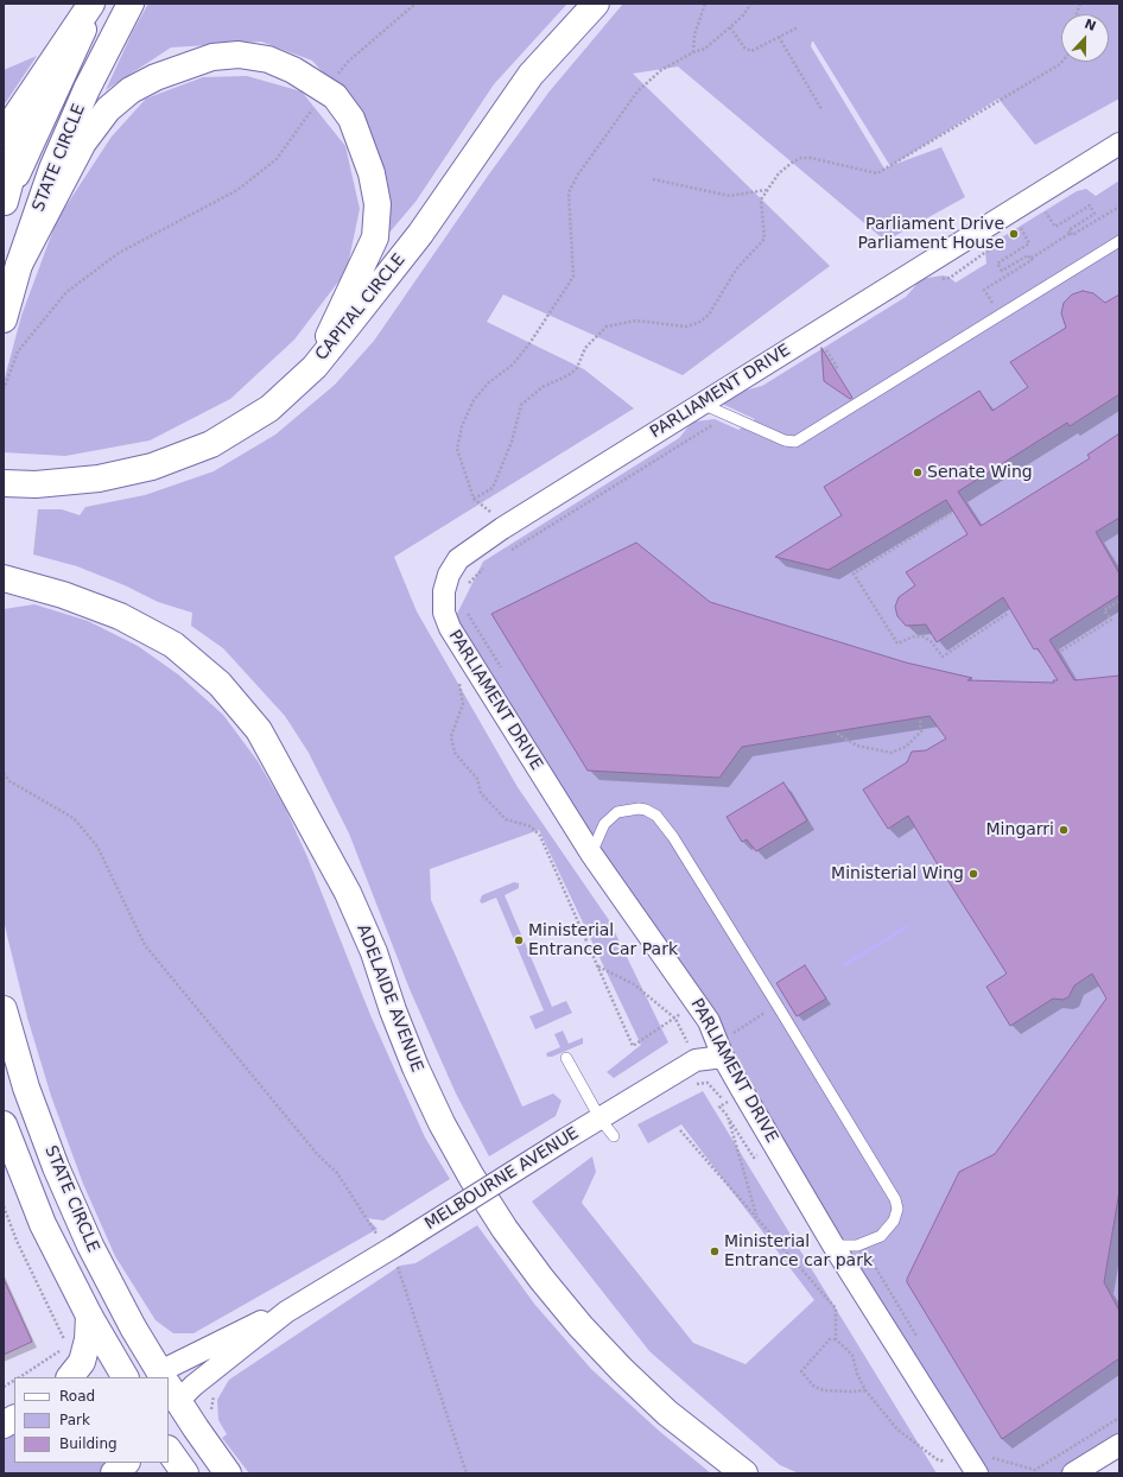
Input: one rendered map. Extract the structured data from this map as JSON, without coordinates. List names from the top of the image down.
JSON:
{
  "streets": {
    "main road": ["STATE CIRCLE", "CAPITAL CIRCLE", "ADELAIDE AVENUE"],
    "street": ["PARLIAMENT DRIVE", "MELBOURNE AVENUE"]
  },
  "crossings": [
    ["PARLIAMENT DRIVE", "MELBOURNE AVENUE"]
  ],
  "places": [
    "Parliament Drive Parliament House",
    "Senate Wing",
    "Mingarri",
    "Ministerial Wing",
    "Ministerial Entrance Car Park",
    "Ministerial Entrance car park"
  ],
  "legend": ["Road", "Park", "Building"],
  "north": "top"
}
